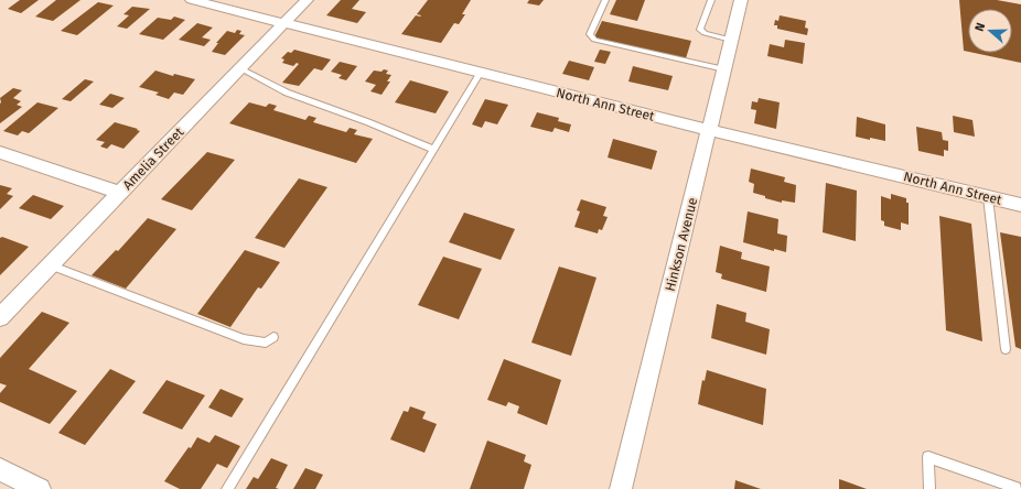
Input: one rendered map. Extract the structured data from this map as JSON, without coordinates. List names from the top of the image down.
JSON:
{
  "streets": {
    "street": ["North Ann Street", "Amelia Street", "Hinkson Avenue"]
  },
  "crossings": [
    ["North Ann Street", "Amelia Street"],
    ["North Ann Street", "Hinkson Avenue"]
  ],
  "north": "left"
}
